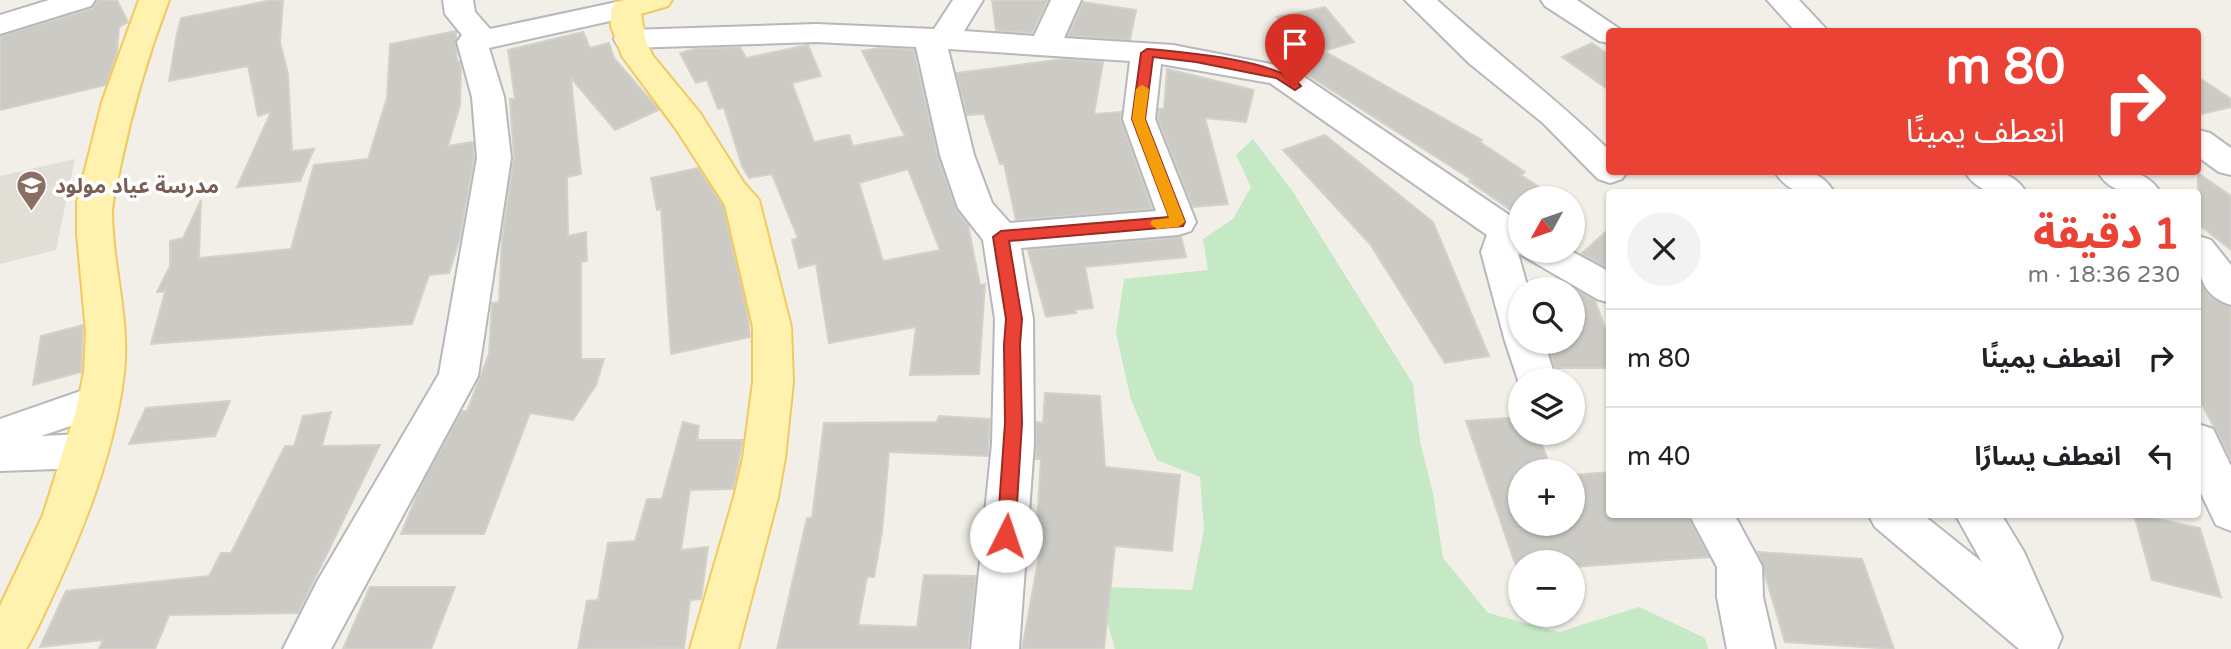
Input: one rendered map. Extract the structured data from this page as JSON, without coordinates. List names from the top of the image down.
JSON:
{
  "places": {
    "school or university": ["مدرسة عياد مولود"]
  },
  "north": "bottom left",
  "page": {
    "turn": ["80 m", "انعطف يمينًا"],
    "map_buttons": ["+", "−"],
    "heading": ["1 دقيقة", "230 m · 18:36"],
    "list": [
      {
        "name": "انعطف يمينًا",
        "value": "80 m"
      },
      {
        "name": "انعطف يسارًا",
        "value": "40 m"
      }
    ]
  }
}
